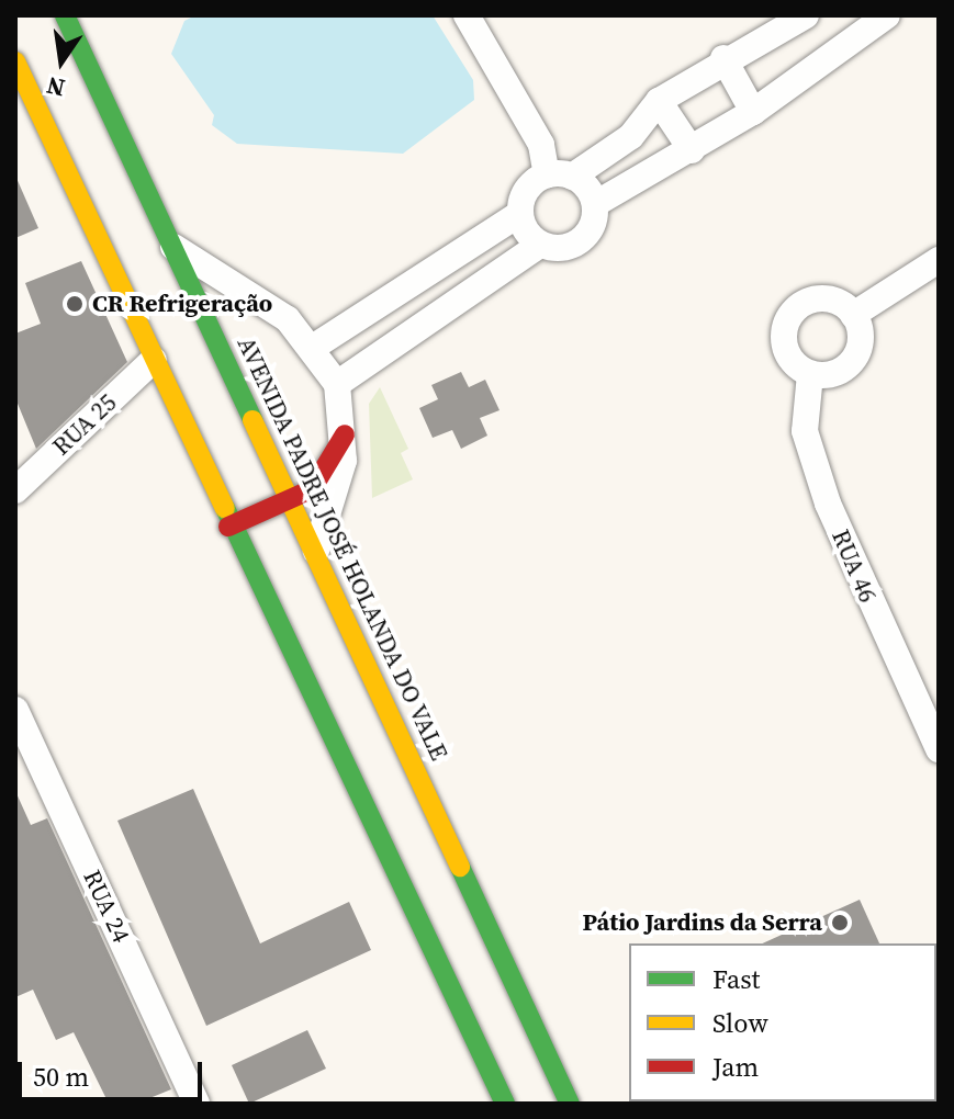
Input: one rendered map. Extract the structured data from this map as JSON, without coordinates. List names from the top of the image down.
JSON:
{
  "streets": {
    "main road": ["AVENIDA PADRE JOSÉ HOLANDA DO VALE"],
    "street": ["RUA 25", "RUA 46", "RUA 24"]
  },
  "places": ["CR Refrigeração", "Pátio Jardins da Serra"],
  "legend": ["Fast", "Slow", "Jam"],
  "scale_bar": "50 m",
  "north": "bottom"
}
